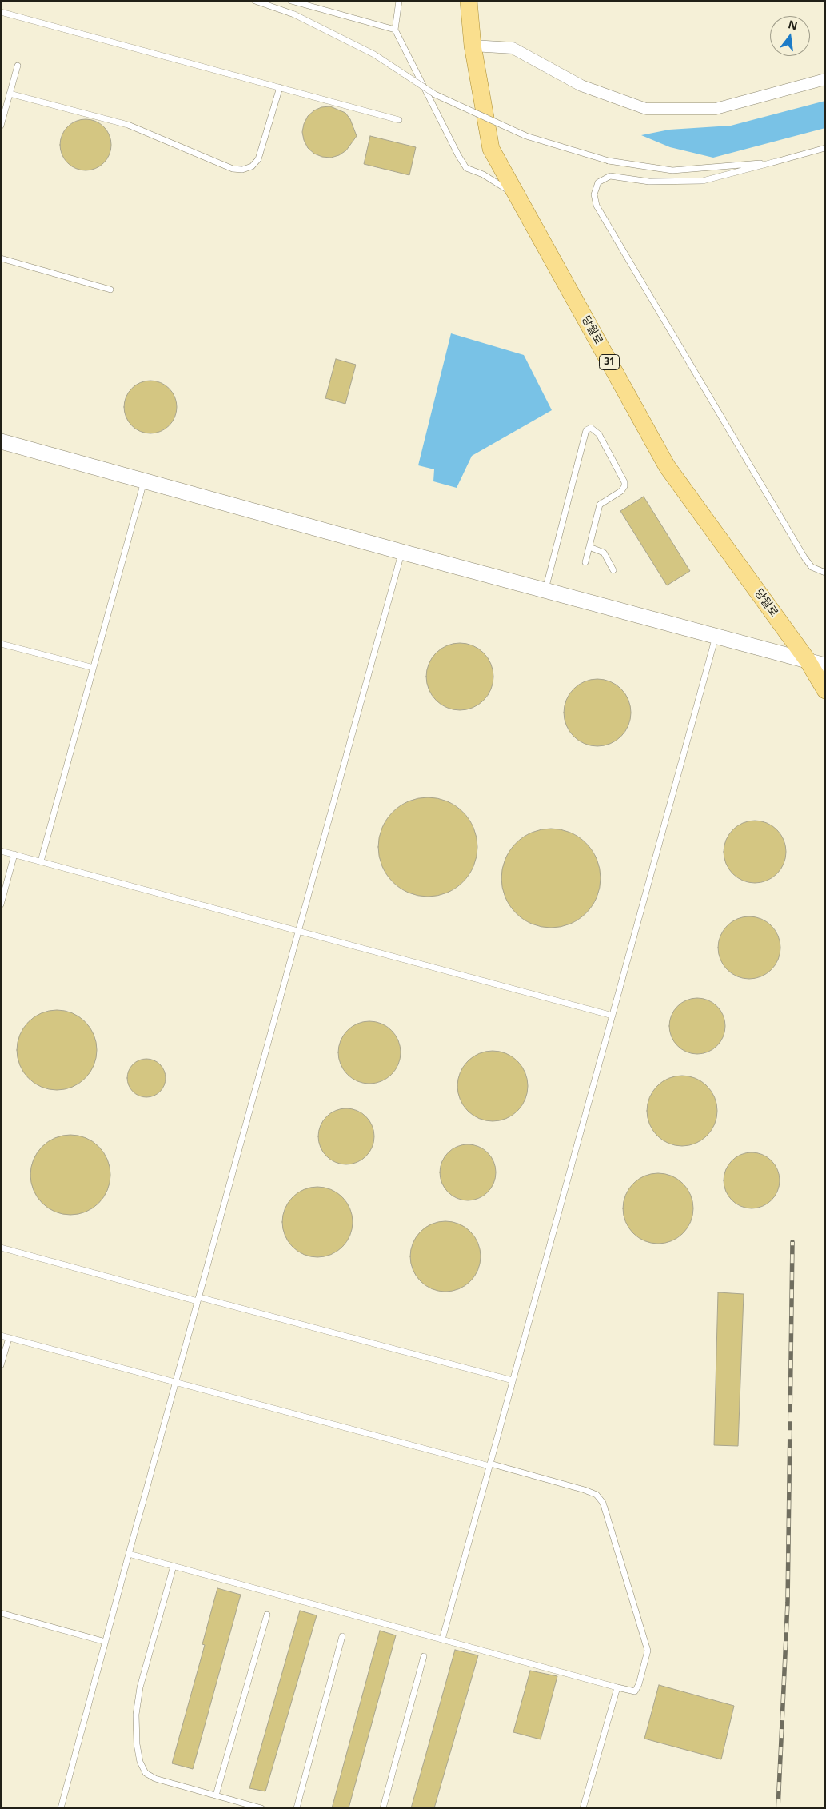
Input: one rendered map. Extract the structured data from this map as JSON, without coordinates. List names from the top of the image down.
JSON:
{
  "streets": {
    "main road": ["당월로", "31"]
  },
  "north": "top"
}
